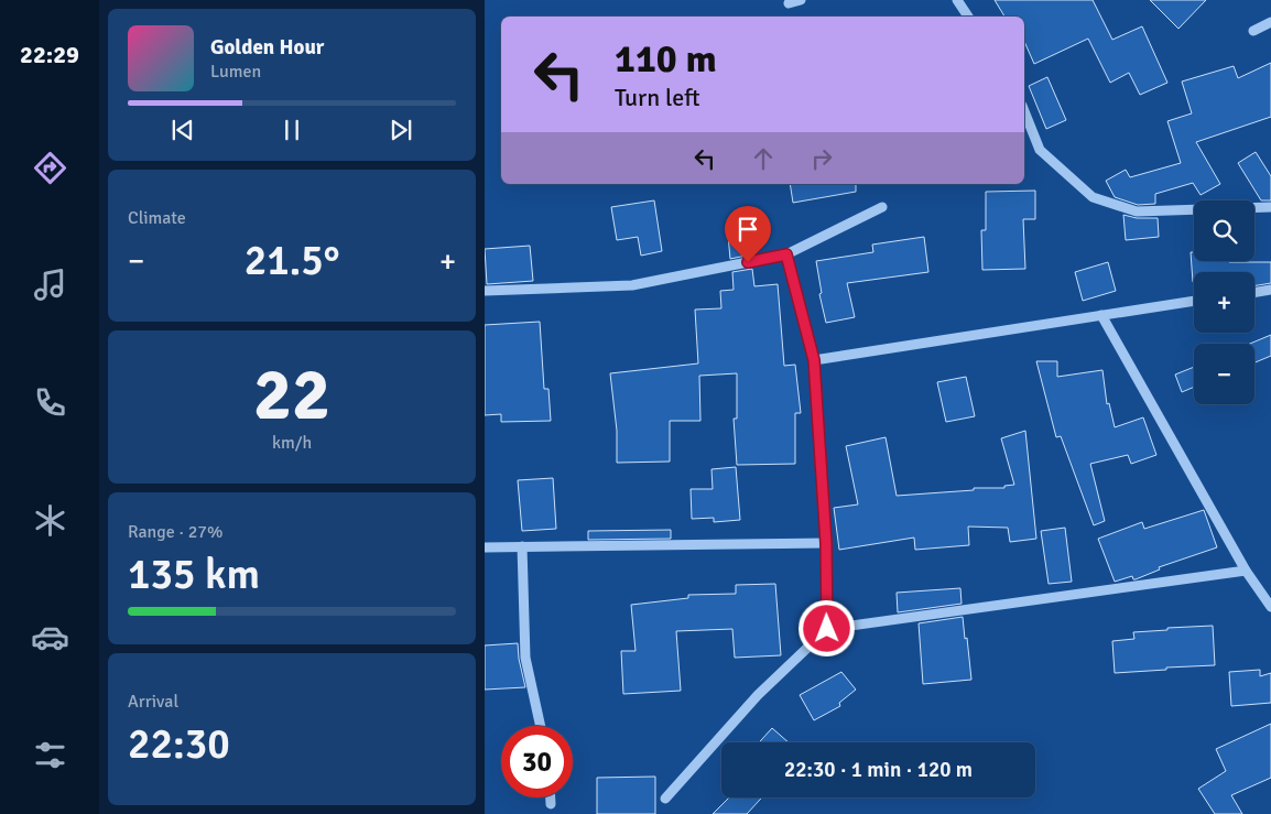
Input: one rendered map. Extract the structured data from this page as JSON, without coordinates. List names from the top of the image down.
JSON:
{
  "page": {
    "tabs": "22:29",
    "turn": ["110 m", "Turn left"],
    "song": ["Golden Hour", "Lumen"],
    "tile": [
      "Climate",
      ["22", "km/h"],
      ["Range · 27%", "135 km"],
      ["Arrival", "22:30"]
    ],
    "map_buttons": ["+", "−"],
    "heat": ["−", "21.5°", "+"],
    "limit": "30",
    "trip": "22:30 · 1 min · 120 m"
  }
}
